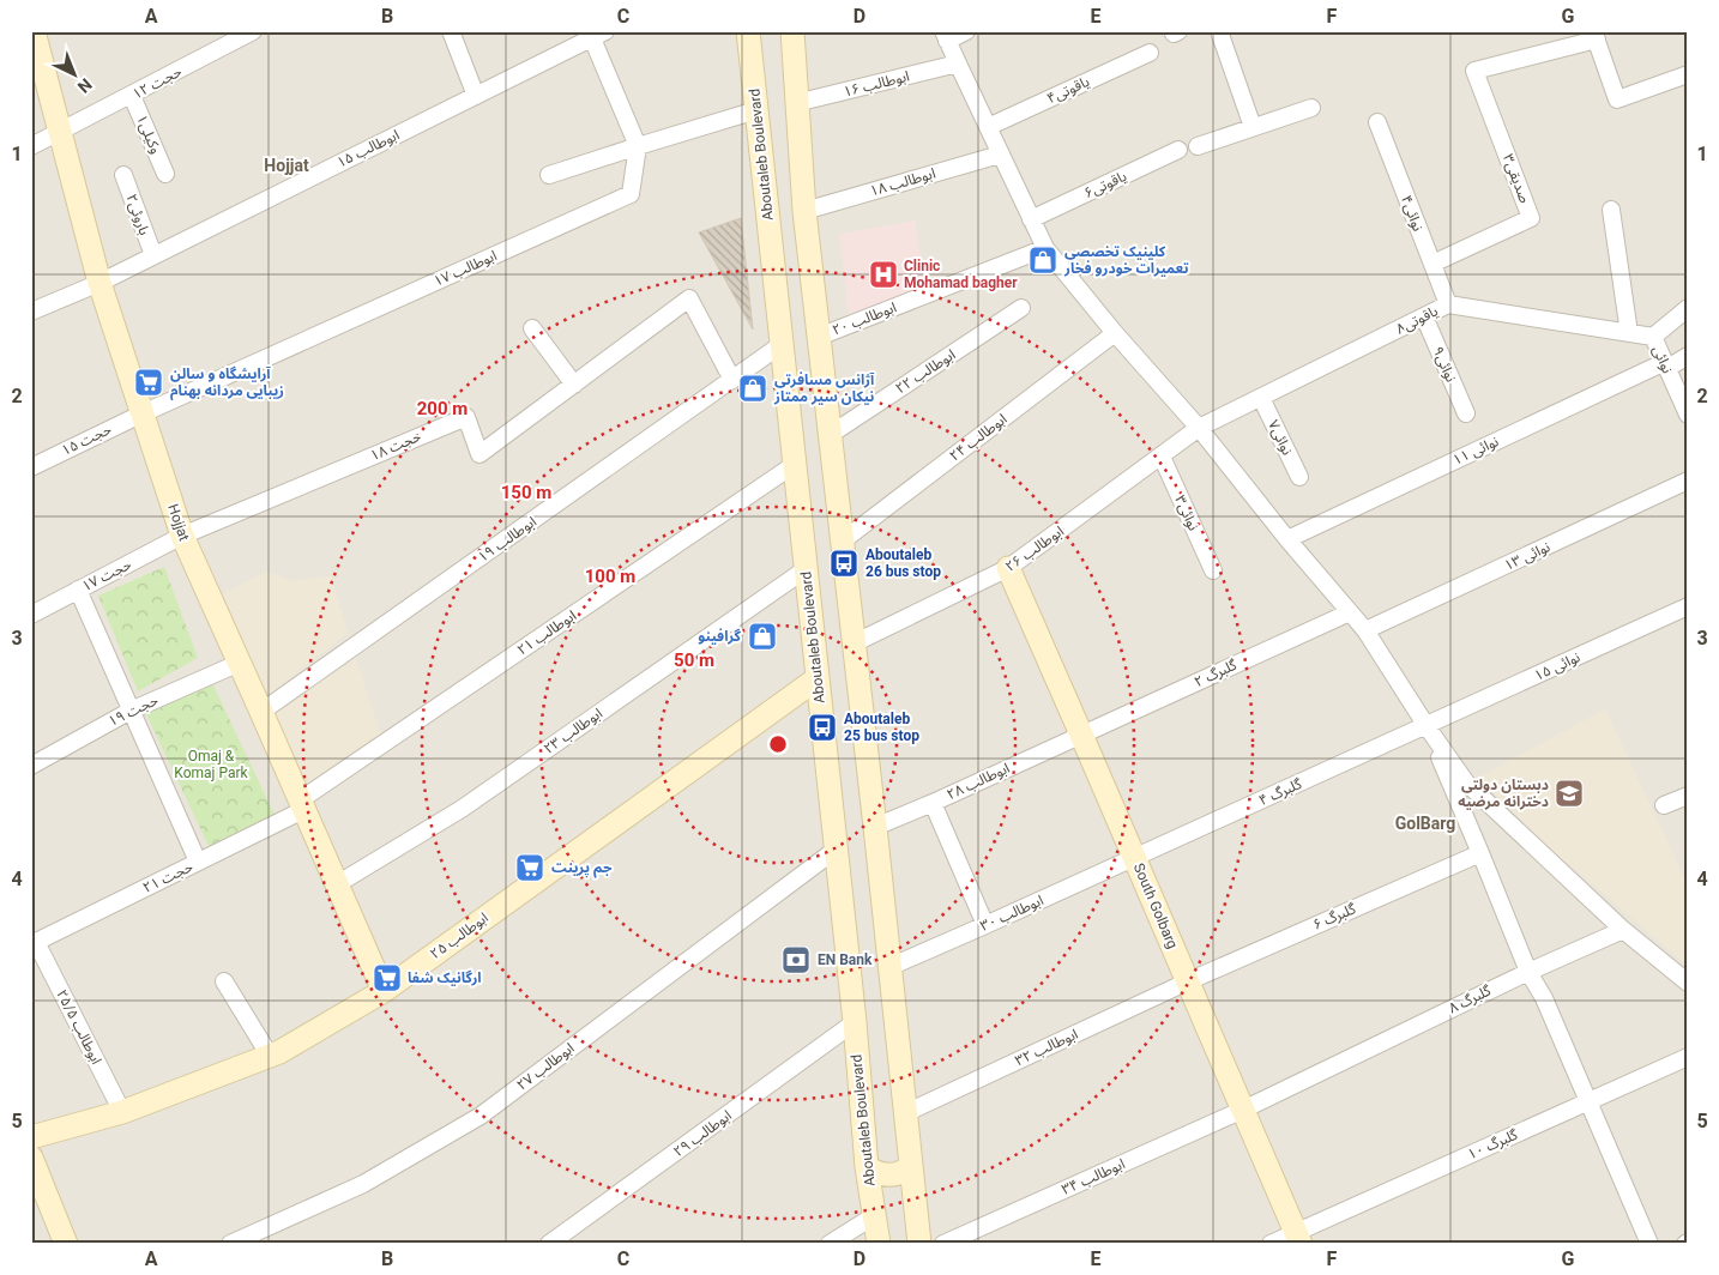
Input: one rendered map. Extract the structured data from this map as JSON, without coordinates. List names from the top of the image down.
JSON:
{
  "streets": {
    "street": [
      "حجت ۱۲",
      "ابوطالب ۱۶",
      "یاقوتی۴",
      "وکیلی۱",
      "ابوطالب ۱۵",
      "Aboutaleb Boulevard",
      "صدیقی۳",
      "ابوطالب ۱۸",
      "یاقوتی۶",
      "نوائی۴",
      "باروئی۲",
      "ابوطالب ۱۷",
      "ابوطالب ۲۰",
      "یاقوتی۸",
      "نوائی",
      "نوائی۹",
      "ابوطالب ۲۲",
      "ابوطالب ۲۴",
      "نوائی۷",
      "حجت ۱۵",
      "حجت ۱۸",
      "نوائی ۱۱",
      "نوائی۳",
      "Hojjat",
      "ابوطالب ۱۹",
      "ابوطالب ۲۶",
      "نوائی ۱۳",
      "حجت ۱۷",
      "ابوطالب ۲۱",
      "نوائی ۱۵",
      "گلبرگ ۲",
      "حجت ۱۹",
      "ابوطالب ۲۳",
      "ابوطالب ۲۸",
      "گلبرگ ۴",
      "حجت ۲۱",
      "South Golbarg",
      "ابوطالب ۳۰",
      "گلبرگ ۶",
      "ابوطالب ۲۵",
      "گلبرگ ۸",
      "ابوطالب ۲۵/۵",
      "ابوطالب ۳۲",
      "ابوطالب ۲۷",
      "ابوطالب ۲۹",
      "گلبرگ ۱۰",
      "ابوطالب ۳۴"
    ]
  },
  "crossings": [
    ["حجت ۱۲", "وکیلی۱"],
    ["حجت ۱۲", "Hojjat"],
    ["ابوطالب ۱۵", "باروئی۲"],
    ["ابوطالب ۱۵", "Hojjat"],
    ["Aboutaleb Boulevard", "ابوطالب ۱۹"],
    ["Aboutaleb Boulevard", "ابوطالب ۲۱"],
    ["Aboutaleb Boulevard", "ابوطالب ۲۳"],
    ["Aboutaleb Boulevard", "ابوطالب ۲۵"],
    ["Aboutaleb Boulevard", "ابوطالب ۲۷"],
    ["Aboutaleb Boulevard", "ابوطالب ۲۹"],
    ["صدیقی۳", "نوائی۴"],
    ["نوائی۴", "یاقوتی۸"],
    ["ابوطالب ۱۷", "حجت ۱۵"],
    ["ابوطالب ۱۷", "Hojjat"],
    ["یاقوتی۸", "نوائی"],
    ["یاقوتی۸", "نوائی۹"],
    ["یاقوتی۸", "نوائی۷"],
    ["یاقوتی۸", "ابوطالب ۲۶"],
    ["نوائی", "نوائی ۱۱"],
    ["حجت ۱۵", "Hojjat"],
    ["حجت ۱۸", "Hojjat"],
    ["حجت ۱۸", "ابوطالب ۱۹"],
    ["حجت ۱۸", "حجت ۱۷"],
    ["نوائی۳", "ابوطالب ۲۶"],
    ["Hojjat", "ابوطالب ۱۹"],
    ["Hojjat", "حجت ۱۷"],
    ["Hojjat", "ابوطالب ۲۱"],
    ["Hojjat", "حجت ۱۹"],
    ["Hojjat", "ابوطالب ۲۳"],
    ["Hojjat", "حجت ۲۱"],
    ["Hojjat", "ابوطالب ۲۵"],
    ["ابوطالب ۲۶", "South Golbarg"],
    ["ابوطالب ۲۱", "حجت ۲۱"],
    ["نوائی ۱۵", "گلبرگ ۴"],
    ["گلبرگ ۲", "ابوطالب ۲۸"],
    ["گلبرگ ۲", "South Golbarg"],
    ["ابوطالب ۲۸", "South Golbarg"],
    ["گلبرگ ۴", "South Golbarg"],
    ["گلبرگ ۴", "ابوطالب ۳۰"],
    ["حجت ۲۱", "ابوطالب ۲۵/۵"],
    ["South Golbarg", "ابوطالب ۳۰"],
    ["South Golbarg", "گلبرگ ۶"],
    ["South Golbarg", "گلبرگ ۸"],
    ["South Golbarg", "ابوطالب ۳۲"],
    ["South Golbarg", "گلبرگ ۱۰"],
    ["South Golbarg", "ابوطالب ۳۴"],
    ["گلبرگ ۶", "ابوطالب ۳۲"],
    ["ابوطالب ۲۵", "ابوطالب ۲۵/۵"],
    ["گلبرگ ۸", "ابوطالب ۳۴"]
  ],
  "districts": ["Hojjat", "GolBarg"],
  "parks": ["Omaj & Komaj Park"],
  "places": {
    "shop": ["کلینیک تخصصی تعمیرات خودرو فخار", "آژانس مسافرتی نیکان سیر ممتاز", "گرافینو"],
    "hospital": ["Clinic Mohamad bagher"],
    "supermarket": ["آرایشگاه و سالن زیبایی مردانه بهنام", "جم پرینت", "ارگانیک شفا"],
    "bus stop": ["Aboutaleb 26 bus stop", "Aboutaleb 25 bus stop"],
    "school or university": ["دبستان دولتی دخترانه مرضیه"],
    "bank": ["EN Bank"]
  },
  "north": "bottom right",
  "grid": {
    "columns": [
      "A",
      "B",
      "C",
      "D",
      "E",
      "F",
      "G"
    ],
    "rows": [
      "1",
      "2",
      "3",
      "4",
      "5"
    ]
  },
  "rings": [
    "200 m",
    "150 m",
    "100 m",
    "50 m"
  ]
}
